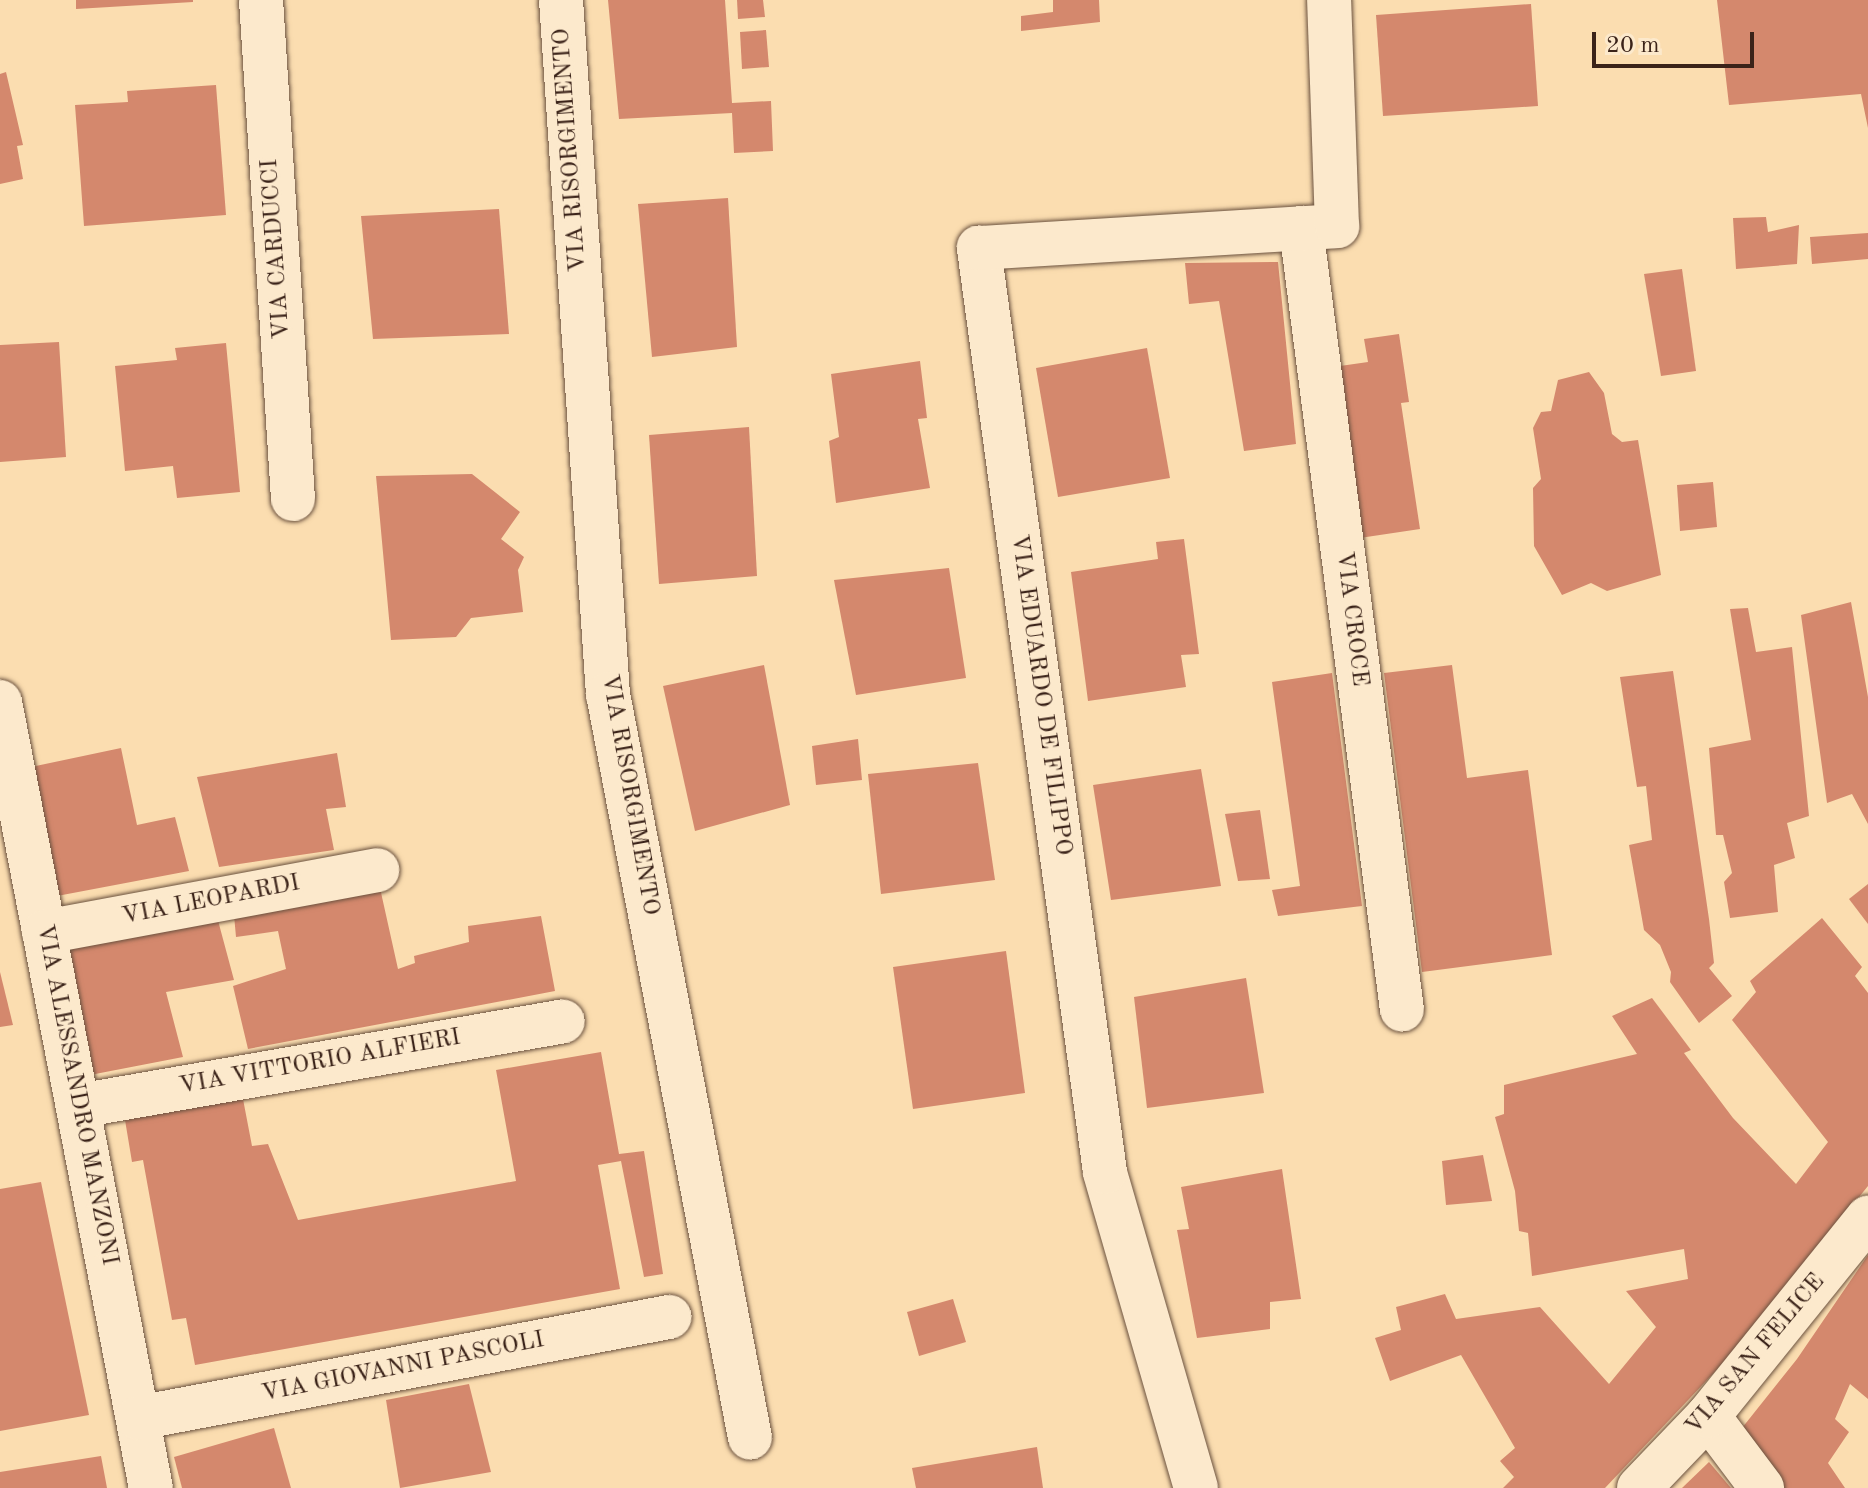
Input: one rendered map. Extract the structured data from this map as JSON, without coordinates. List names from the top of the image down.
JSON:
{
  "streets": {
    "street": [
      "VIA RISORGIMENTO",
      "VIA CARDUCCI",
      "VIA CROCE",
      "VIA EDUARDO DE FILIPPO",
      "VIA LEOPARDI",
      "VIA VITTORIO ALFIERI",
      "VIA ALESSANDRO MANZONI",
      "VIA SAN FELICE",
      "VIA GIOVANNI PASCOLI"
    ]
  },
  "crossings": [
    ["VIA CROCE", "VIA EDUARDO DE FILIPPO"],
    ["VIA LEOPARDI", "VIA ALESSANDRO MANZONI"],
    ["VIA VITTORIO ALFIERI", "VIA ALESSANDRO MANZONI"],
    ["VIA ALESSANDRO MANZONI", "VIA GIOVANNI PASCOLI"]
  ],
  "scale_bar": "20 m"
}
